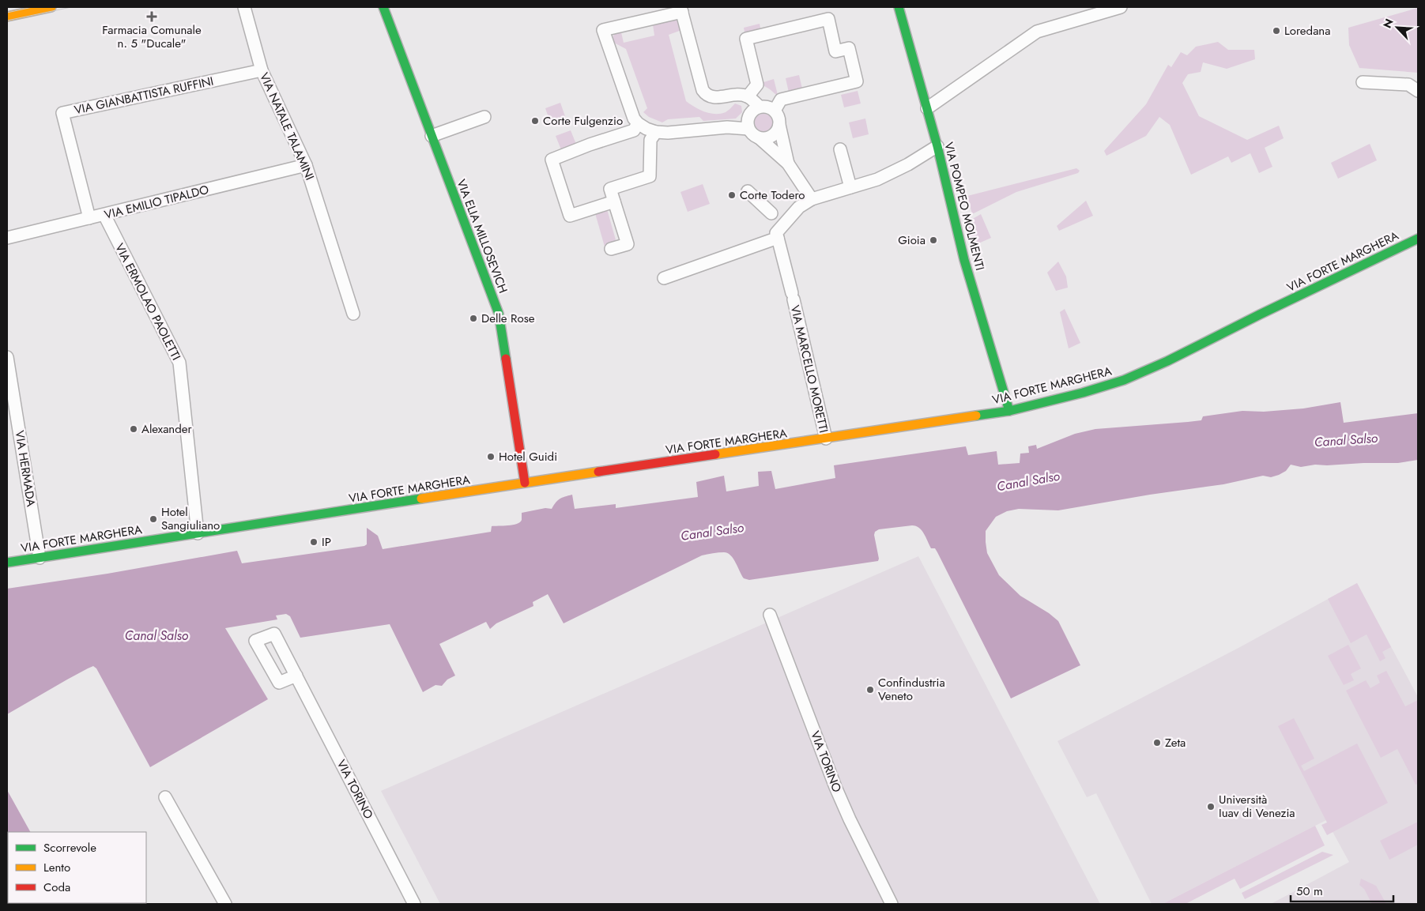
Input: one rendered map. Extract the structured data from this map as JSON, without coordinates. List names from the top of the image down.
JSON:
{
  "streets": {
    "street": [
      "VIA GIANBATTISTA RUFFINI",
      "VIA NATALE TALAMINI",
      "VIA EMILIO TIPALDO",
      "VIA POMPEO MOLMENTI",
      "VIA ELIA MILLOSEVICH",
      "VIA FORTE MARGHERA",
      "VIA ERMOLAO PAOLETTI",
      "VIA MARCELLO MORETTI",
      "VIA HERMADA",
      "VIA TORINO"
    ]
  },
  "crossings": [
    ["VIA GIANBATTISTA RUFFINI", "VIA NATALE TALAMINI"],
    ["VIA GIANBATTISTA RUFFINI", "VIA EMILIO TIPALDO"],
    ["VIA NATALE TALAMINI", "VIA EMILIO TIPALDO"],
    ["VIA EMILIO TIPALDO", "VIA ERMOLAO PAOLETTI"],
    ["VIA POMPEO MOLMENTI", "VIA FORTE MARGHERA"],
    ["VIA ELIA MILLOSEVICH", "VIA FORTE MARGHERA"],
    ["VIA FORTE MARGHERA", "VIA ERMOLAO PAOLETTI"],
    ["VIA FORTE MARGHERA", "VIA MARCELLO MORETTI"],
    ["VIA FORTE MARGHERA", "VIA HERMADA"]
  ],
  "water": ["Canal Salso"],
  "places": {
    "health": ["Farmacia Comunale n. 5 \"Ducale\""],
    "other": [
      "Loredana",
      "Corte Fulgenzio",
      "Corte Todero",
      "Gioia",
      "Delle Rose",
      "Alexander",
      "Hotel Guidi",
      "Hotel Sangiuliano",
      "IP",
      "Confindustria Veneto",
      "Zeta",
      "Università Iuav di Venezia"
    ]
  },
  "legend": ["Scorrevole", "Lento", "Coda"],
  "scale_bar": "50 m",
  "north": "top left"
}
